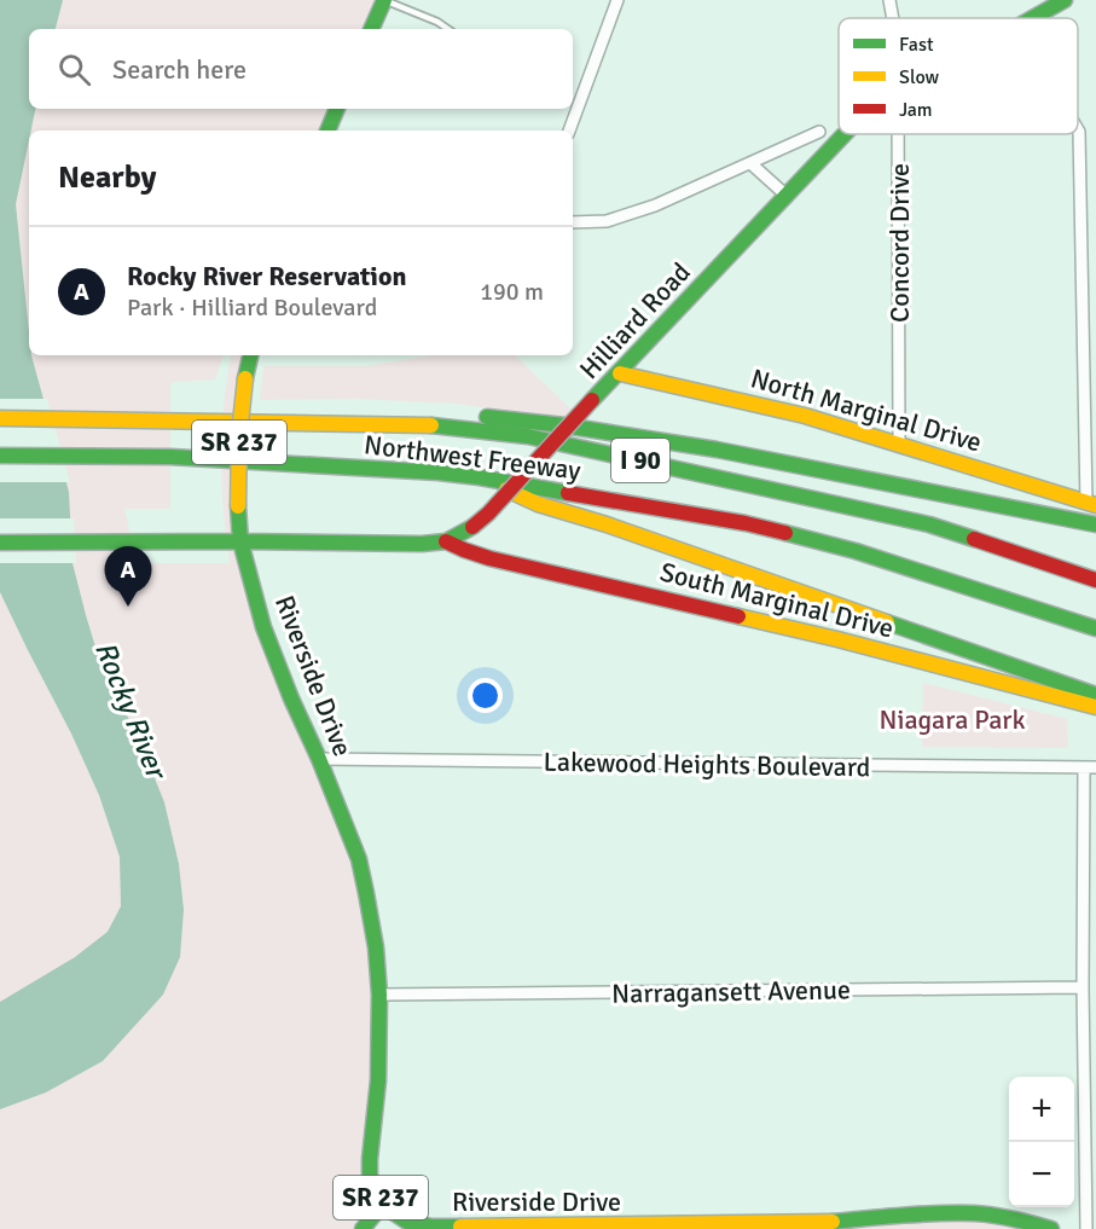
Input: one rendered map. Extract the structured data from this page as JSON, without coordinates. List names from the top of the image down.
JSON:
{
  "streets": {
    "main road": [
      "Hilliard Road",
      "North Marginal Drive",
      "SR 237",
      "Northwest Freeway",
      "I 90",
      "South Marginal Drive",
      "Riverside Drive"
    ],
    "street": ["Concord Drive", "Lakewood Heights Boulevard", "Narragansett Avenue"]
  },
  "crossings": [
    ["Concord Drive", "North Marginal Drive"],
    ["Hilliard Road", "North Marginal Drive"],
    ["Hilliard Road", "South Marginal Drive"],
    ["Hilliard Road", "Riverside Drive"],
    ["Riverside Drive", "Lakewood Heights Boulevard"],
    ["Riverside Drive", "Narragansett Avenue"]
  ],
  "water": ["Rocky River"],
  "parks": ["Niagara Park"],
  "legend": ["Fast", "Slow", "Jam"],
  "page": {
    "search": "Search here",
    "heading": "Nearby",
    "list": [
      {
        "mark": "A",
        "name": "Rocky River Reservation",
        "note": "Park · Hilliard Boulevard",
        "value": "190 m"
      }
    ],
    "pins": "A",
    "map_buttons": ["+", "−"]
  }
}
